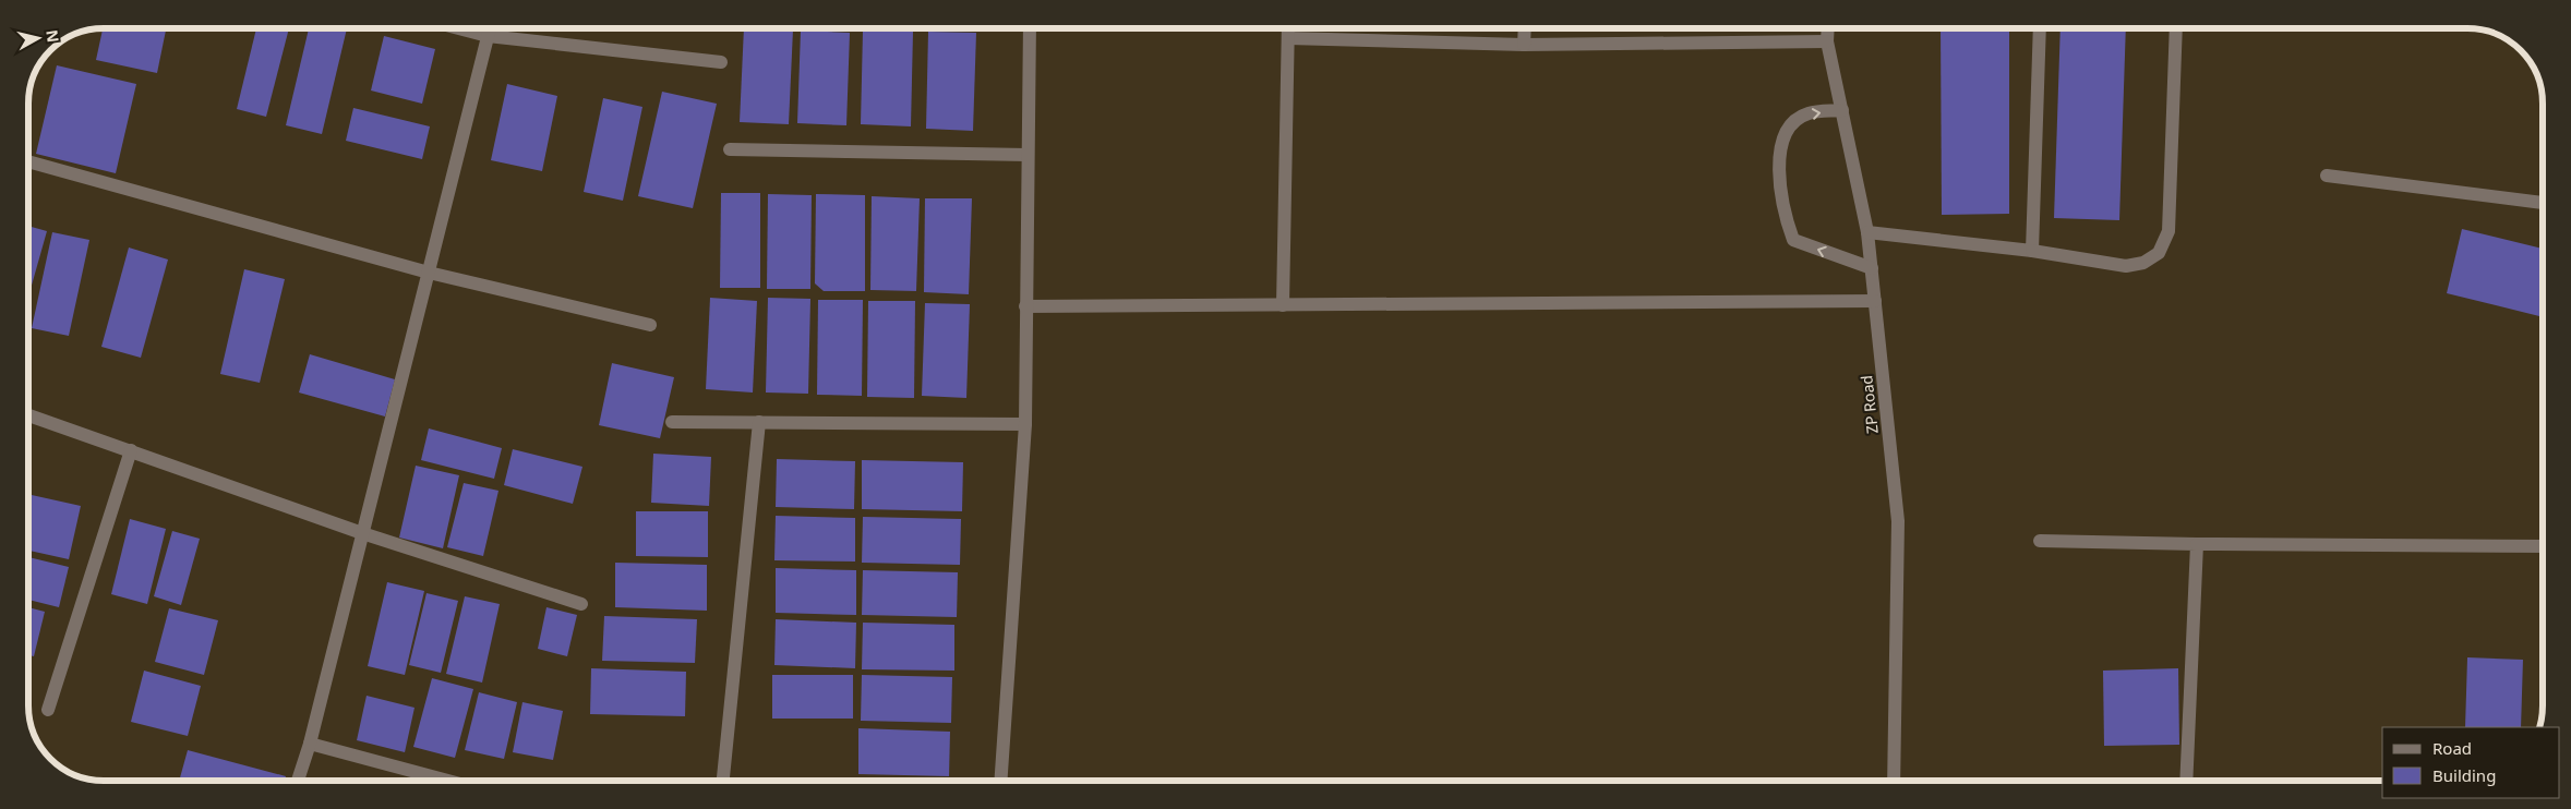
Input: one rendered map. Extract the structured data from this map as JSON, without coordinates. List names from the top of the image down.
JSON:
{
  "streets": {
    "street": ["ZP Road"]
  },
  "legend": ["Road", "Building"],
  "north": "right"
}
